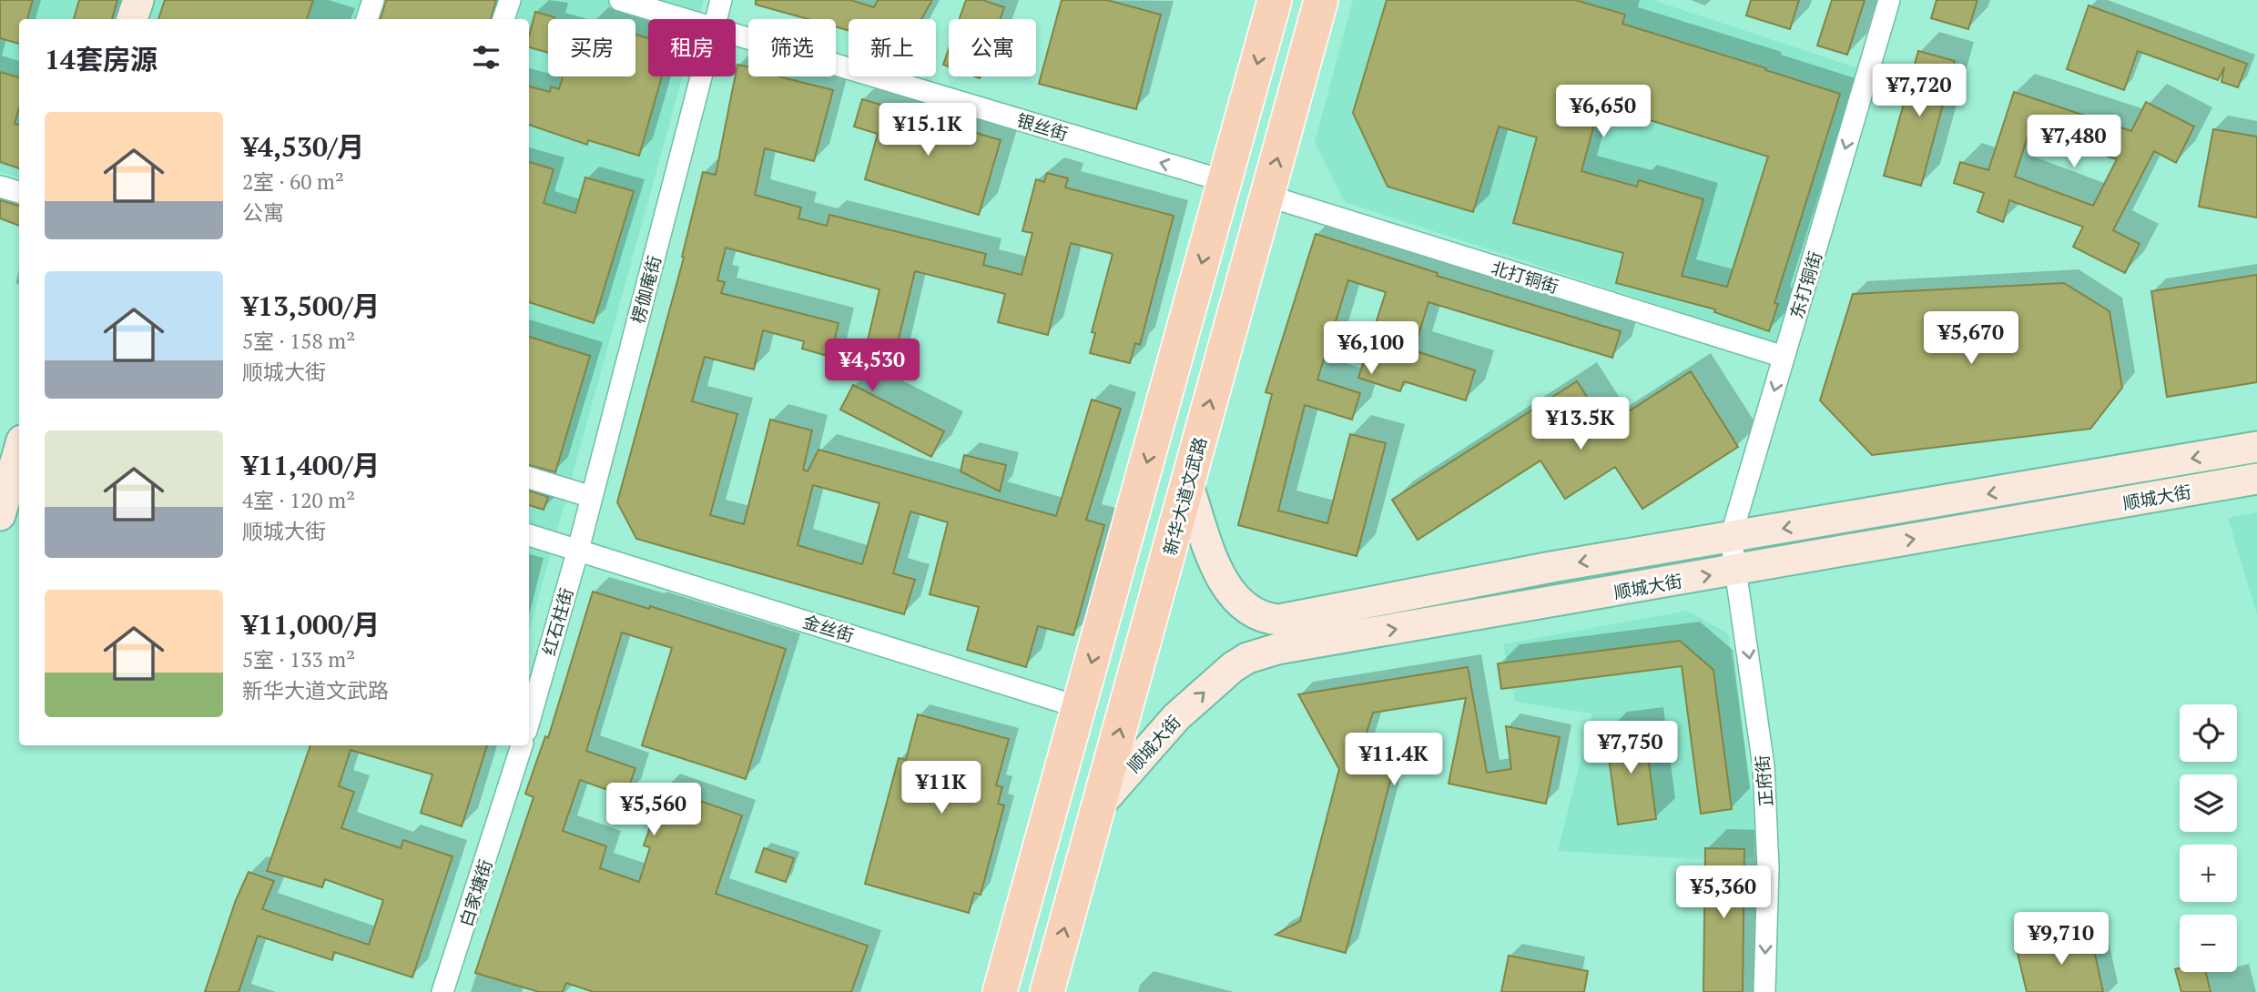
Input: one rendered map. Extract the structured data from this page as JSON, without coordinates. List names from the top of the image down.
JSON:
{
  "streets": {
    "main road": ["新华大道文武路", "顺城大街"],
    "street": [
      "银丝街",
      "北打铜街",
      "东打铜街",
      "楞伽庵街",
      "红石柱街",
      "金丝街",
      "正府街",
      "白家塘街"
    ]
  },
  "crossings": [
    ["北打铜街", "东打铜街"],
    ["北打铜街", "新华大道文武路"],
    ["东打铜街", "顺城大街"],
    ["东打铜街", "正府街"],
    ["楞伽庵街", "红石柱街"],
    ["楞伽庵街", "金丝街"],
    ["新华大道文武路", "顺城大街"],
    ["顺城大街", "正府街"],
    ["红石柱街", "金丝街"]
  ],
  "one_way": ["银丝街", "东打铜街", "正府街"],
  "page": {
    "chip": [
      "买房",
      "租房",
      "筛选",
      "新上",
      "公寓"
    ],
    "heading": "14套房源",
    "price": [
      "¥7,720",
      "¥6,650",
      "¥15.1K",
      "¥7,480",
      "¥5,670",
      "¥6,100",
      "¥4,530",
      "¥13.5K",
      "¥7,750",
      "¥11.4K",
      "¥11K",
      "¥5,560",
      "¥5,360",
      "¥9,710"
    ],
    "list": [
      {
        "name": "¥4,530/月",
        "note": "2室 · 60 m² · 公寓"
      },
      {
        "name": "¥13,500/月",
        "note": "5室 · 158 m² · 顺城大街"
      },
      {
        "name": "¥11,400/月",
        "note": "4室 · 120 m² · 顺城大街"
      },
      {
        "name": "¥11,000/月",
        "note": "5室 · 133 m² · 新华大道文武路"
      }
    ],
    "map_buttons": ["+", "−"]
  }
}
